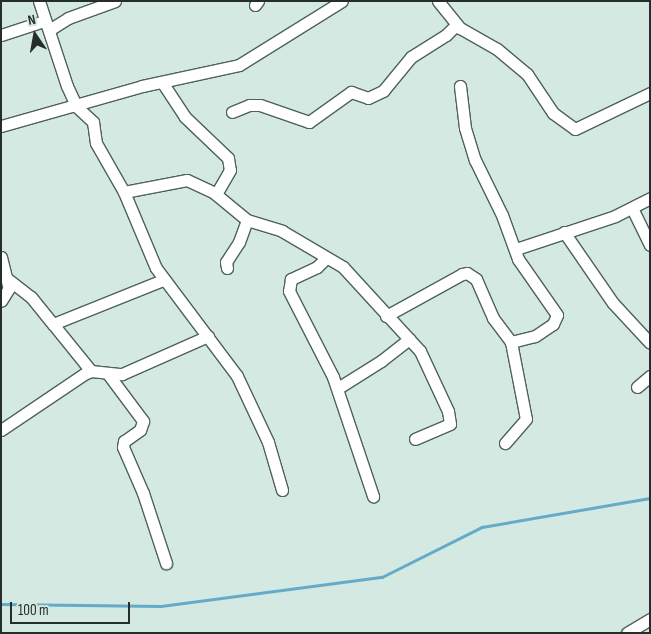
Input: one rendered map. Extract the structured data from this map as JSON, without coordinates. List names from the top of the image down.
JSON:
{
  "scale_bar": "100 m",
  "north": "top"
}
